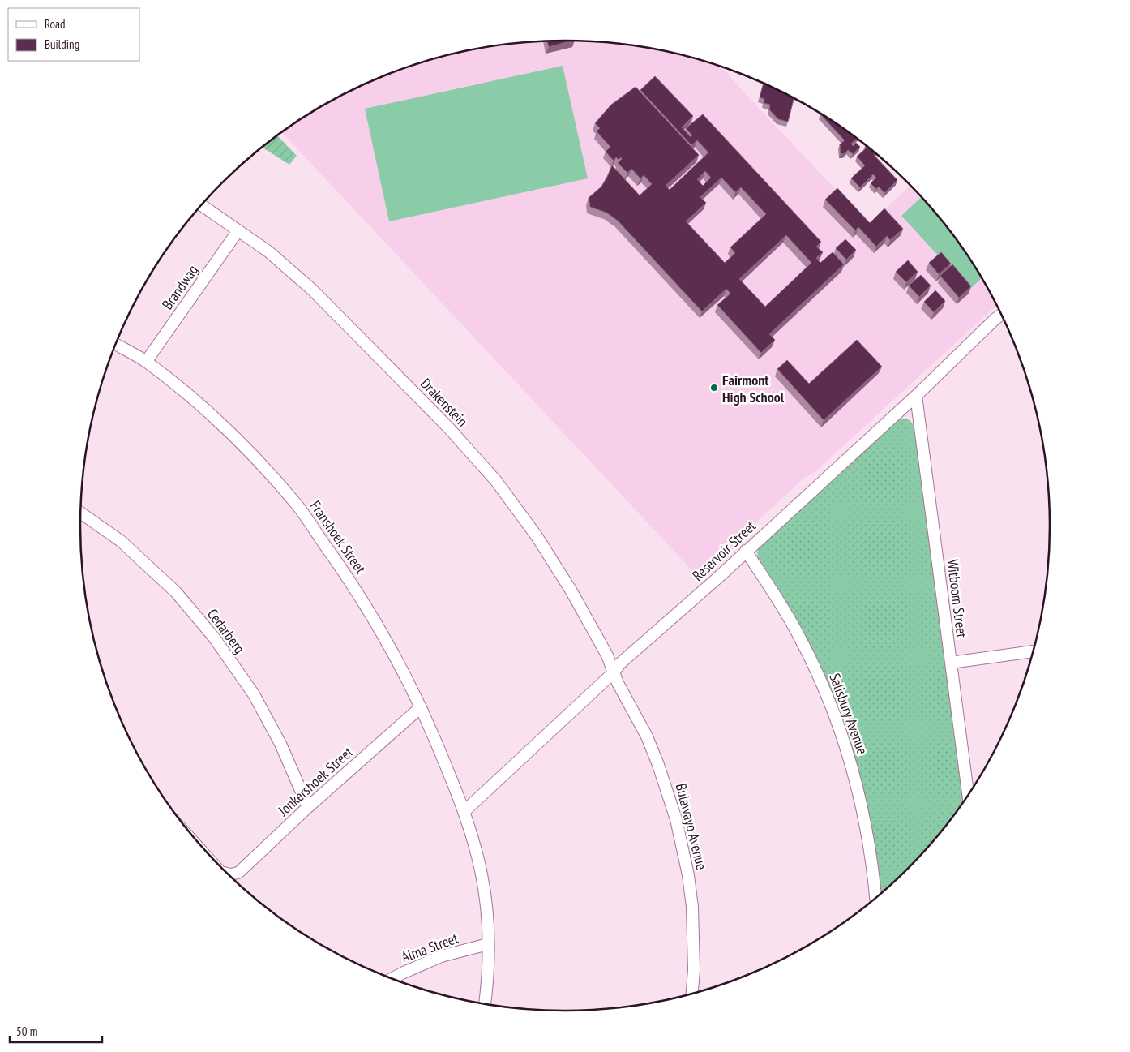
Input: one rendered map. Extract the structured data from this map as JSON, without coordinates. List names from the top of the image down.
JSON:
{
  "streets": {
    "street": [
      "Brandwag",
      "Drakenstein",
      "Franshoek Street",
      "Reservoir Street",
      "Witboom Street",
      "Cedarberg",
      "Salisbury Avenue",
      "Jonkershoek Street",
      "Bulawayo Avenue",
      "Alma Street"
    ]
  },
  "crossings": [
    ["Brandwag", "Drakenstein"],
    ["Brandwag", "Franshoek Street"],
    ["Drakenstein", "Reservoir Street"],
    ["Drakenstein", "Bulawayo Avenue"],
    ["Franshoek Street", "Reservoir Street"],
    ["Franshoek Street", "Jonkershoek Street"],
    ["Franshoek Street", "Alma Street"],
    ["Reservoir Street", "Witboom Street"],
    ["Reservoir Street", "Salisbury Avenue"],
    ["Reservoir Street", "Bulawayo Avenue"],
    ["Cedarberg", "Jonkershoek Street"]
  ],
  "places": ["Fairmont High School"],
  "legend": ["Road", "Building"],
  "scale_bar": "50 m"
}
